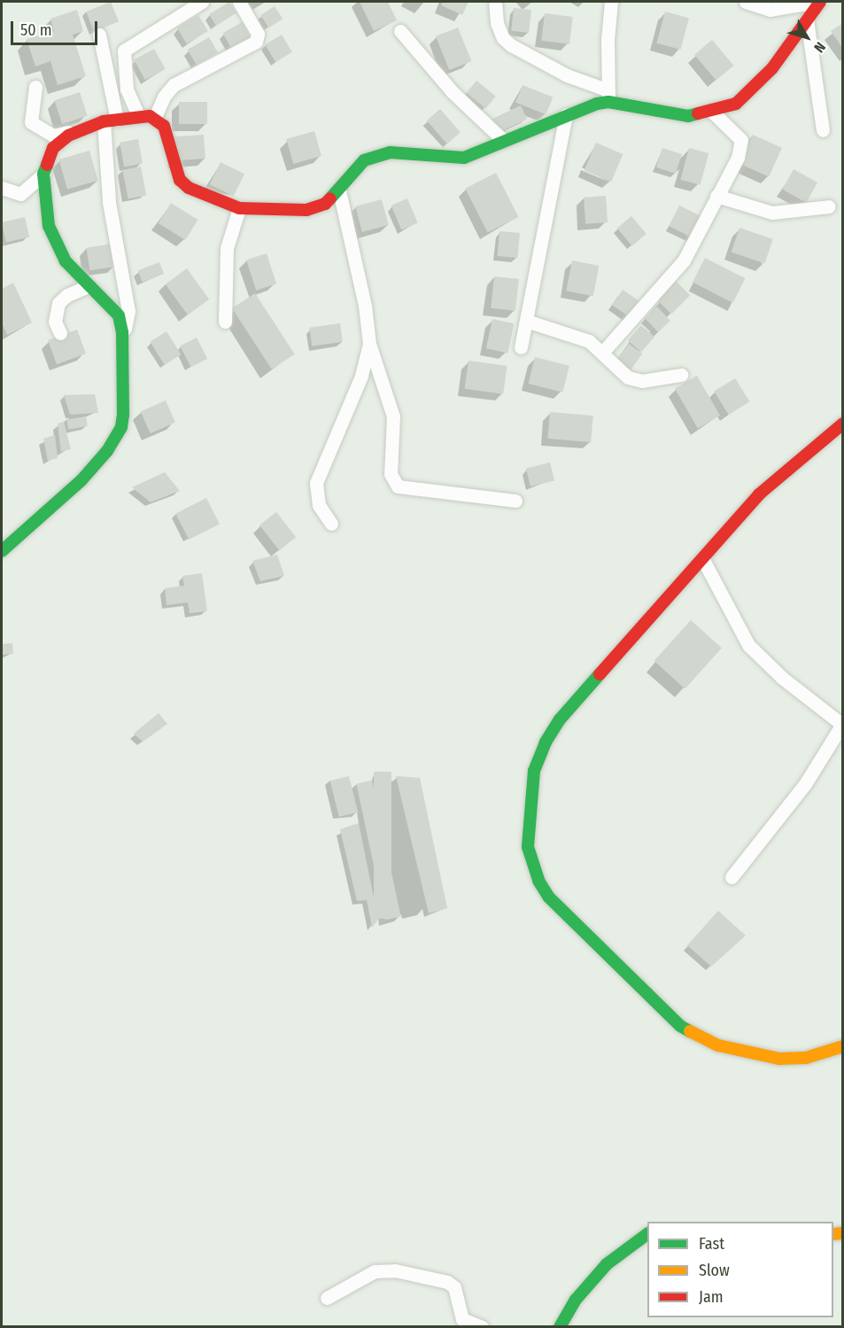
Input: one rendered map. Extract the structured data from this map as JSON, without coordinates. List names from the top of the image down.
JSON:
{
  "legend": ["Fast", "Slow", "Jam"],
  "scale_bar": "50 m",
  "north": "bottom right"
}
